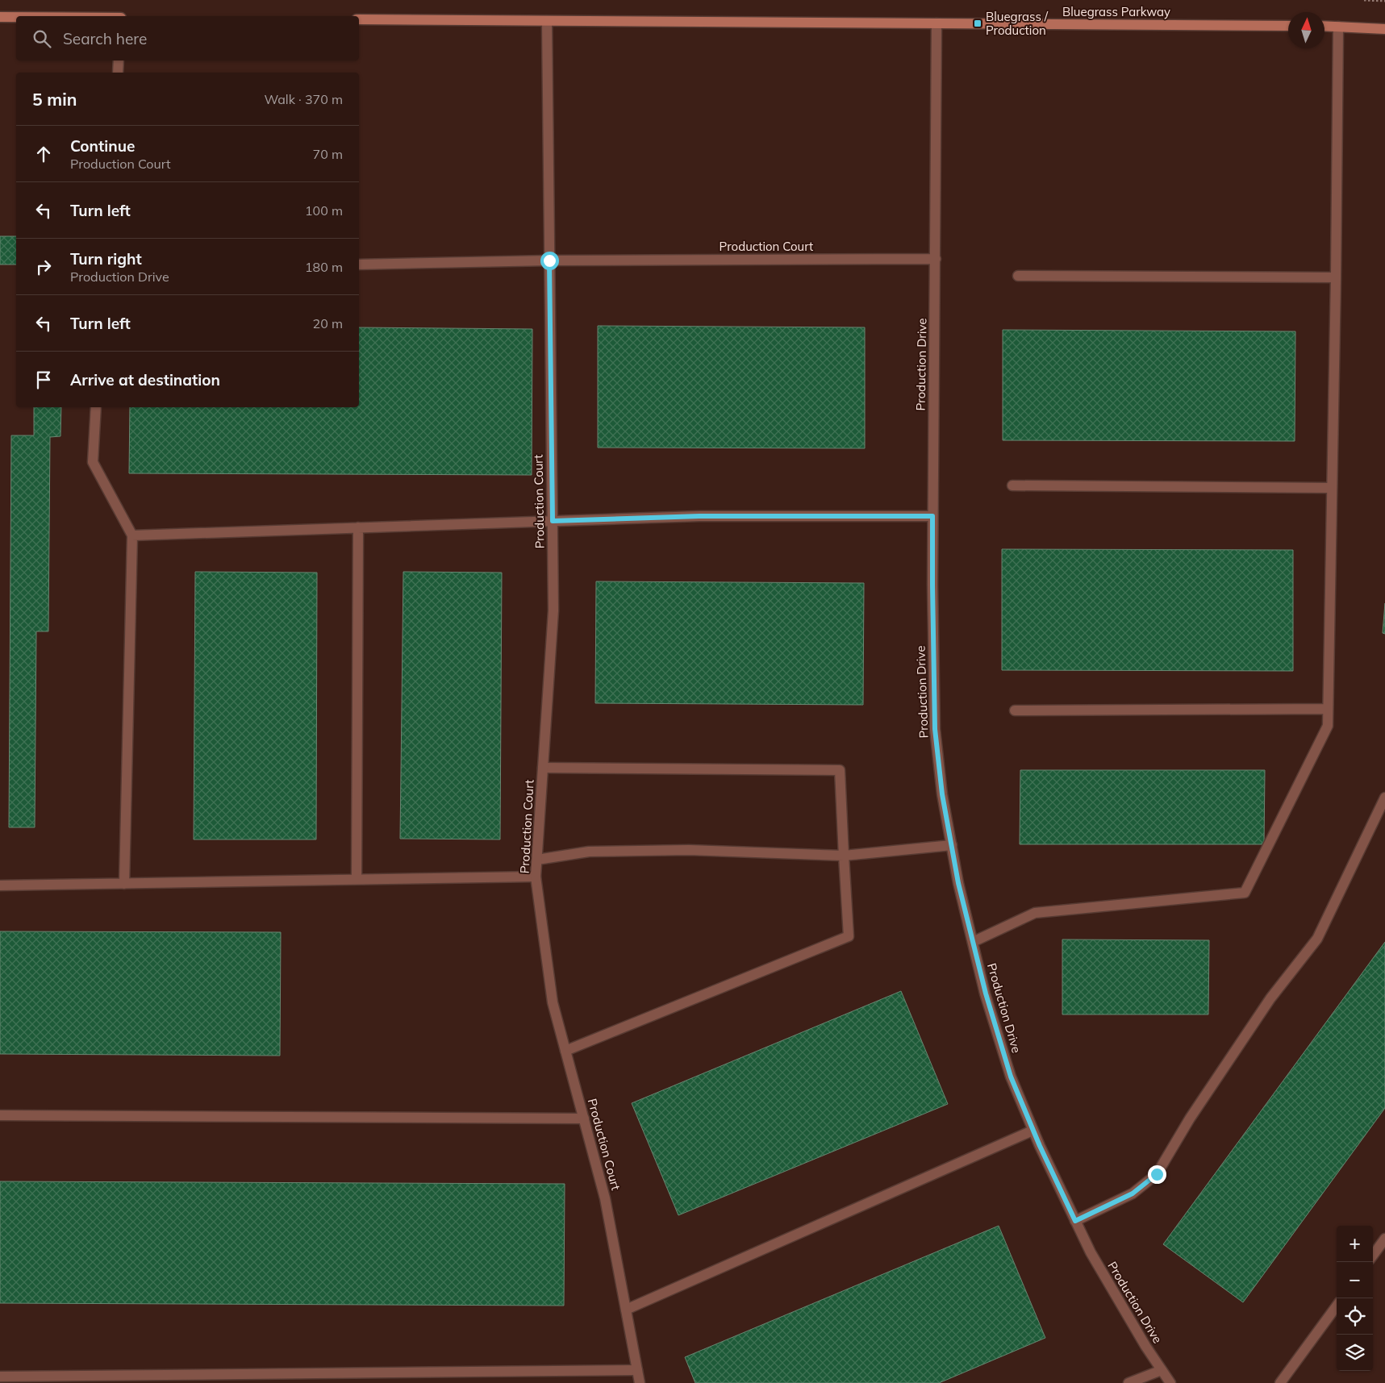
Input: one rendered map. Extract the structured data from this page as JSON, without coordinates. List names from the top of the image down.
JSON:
{
  "streets": {
    "street": ["Bluegrass Parkway", "Production Court", "Production Drive"]
  },
  "crossings": [
    ["Bluegrass Parkway", "Production Court"],
    ["Bluegrass Parkway", "Production Drive"],
    ["Production Court", "Production Drive"]
  ],
  "places": {
    "transit": ["Bluegrass / Production"]
  },
  "north": "top",
  "page": {
    "search": "Search here",
    "heading": ["5 min", "Walk · 370 m"],
    "list": [
      ["Continue", "Production Court", "70 m"],
      ["Turn left", "100 m"],
      ["Turn right", "Production Drive", "180 m"],
      ["Turn left", "20 m"],
      "Arrive at destination"
    ],
    "map_buttons": ["+", "−"]
  }
}
